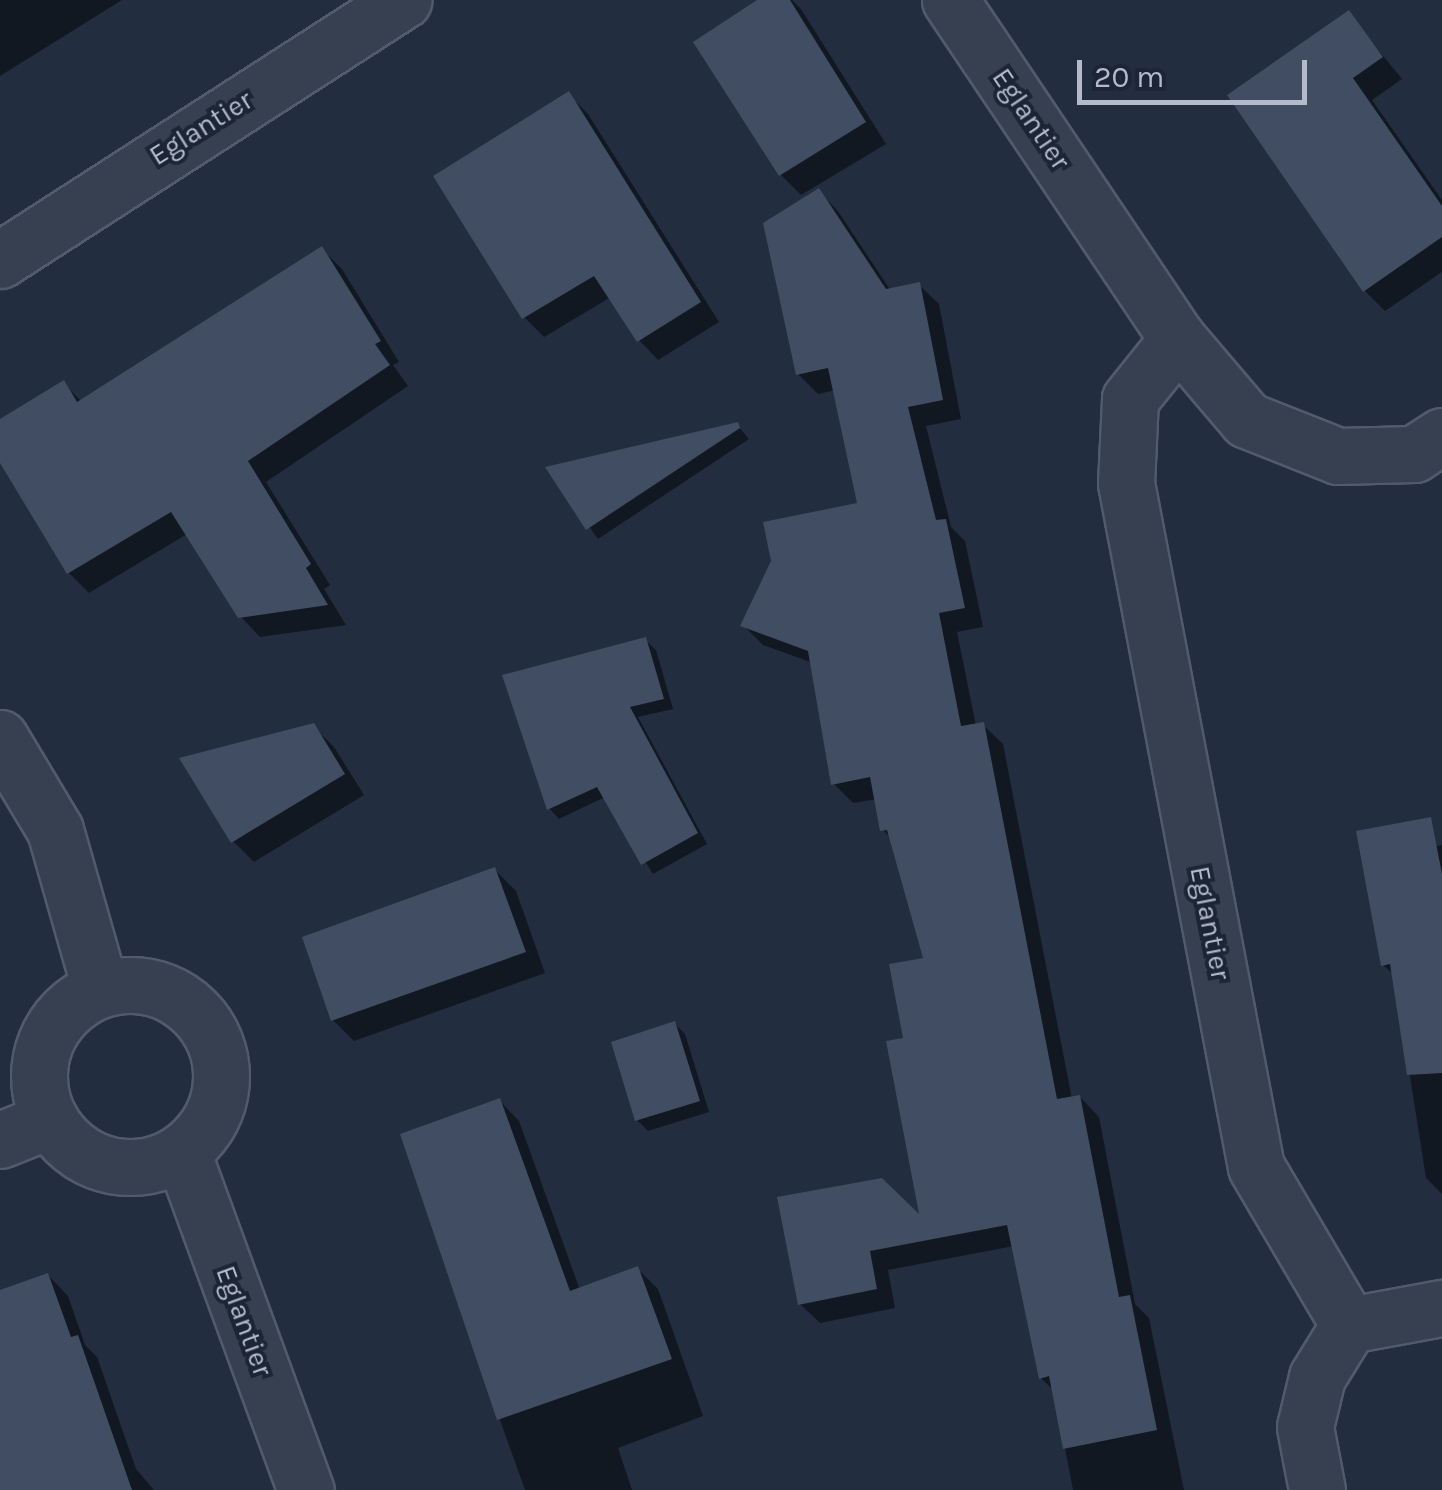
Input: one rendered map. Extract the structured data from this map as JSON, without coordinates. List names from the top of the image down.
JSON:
{
  "streets": {
    "street": ["Eglantier"]
  },
  "scale_bar": "20 m"
}
